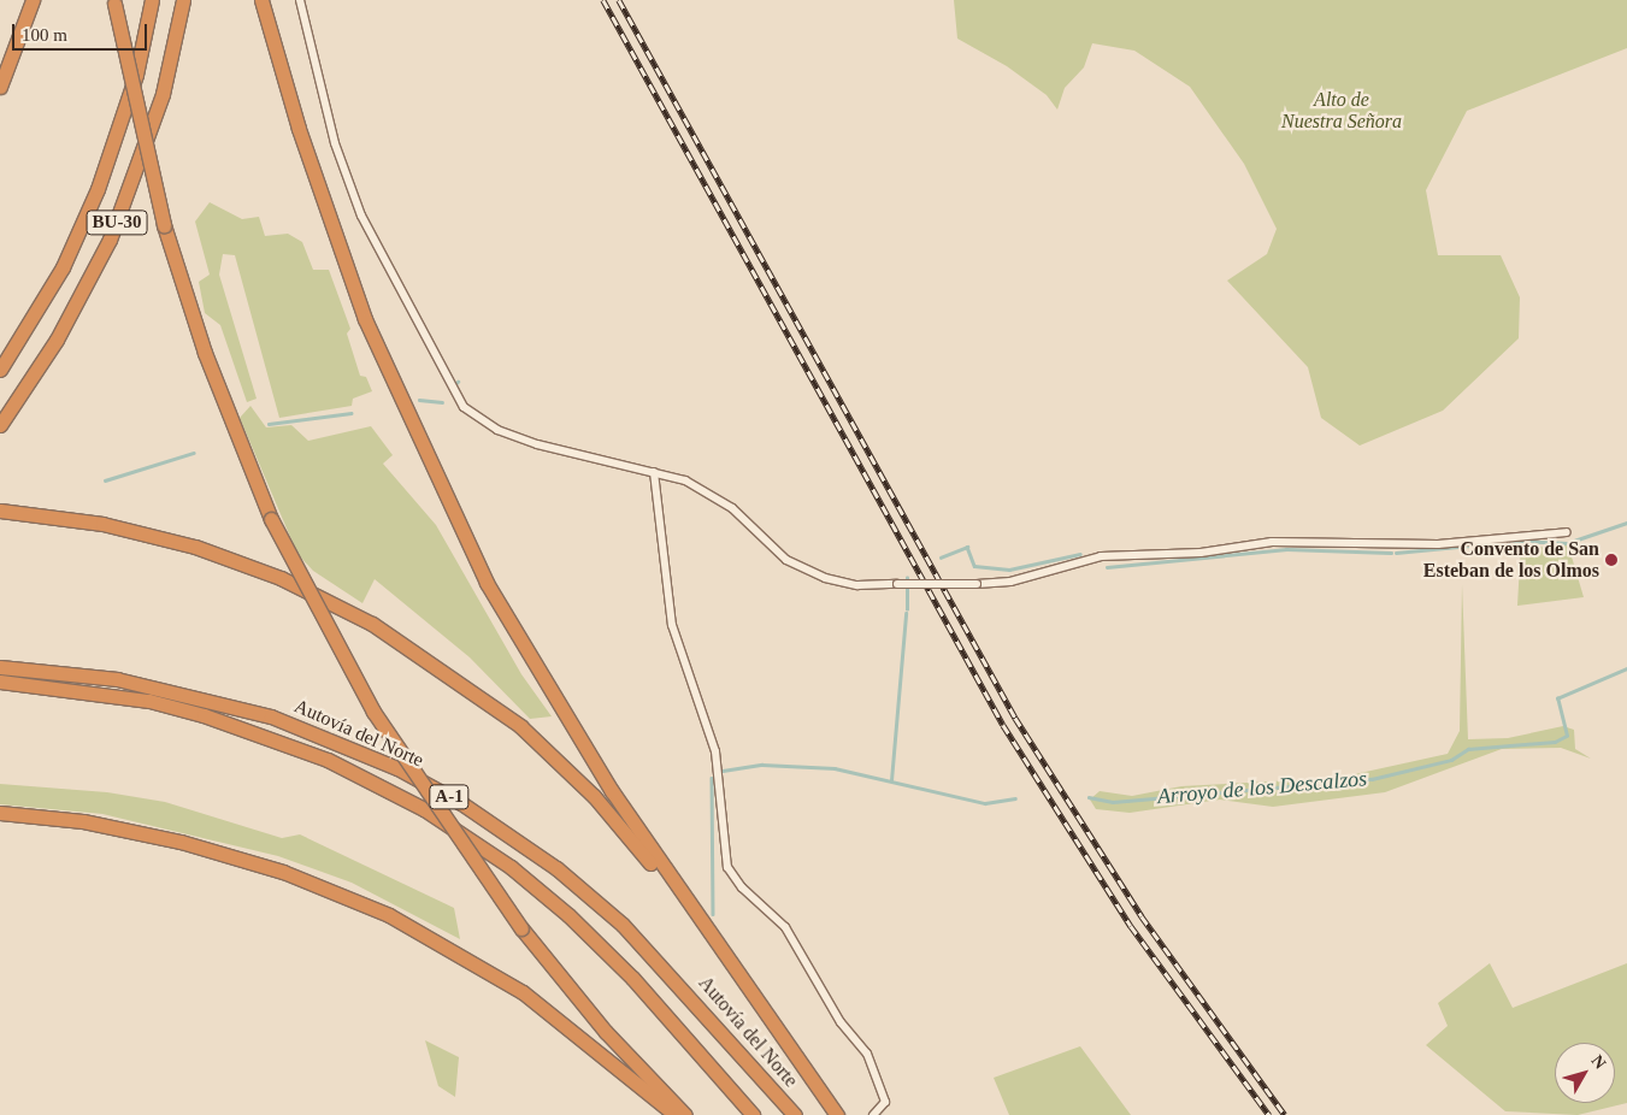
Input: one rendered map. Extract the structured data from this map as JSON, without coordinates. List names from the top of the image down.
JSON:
{
  "streets": {
    "highway": ["BU-30", "Autovía del Norte", "A-1"]
  },
  "water": ["Arroyo de los Descalzos"],
  "parks": ["Alto de Nuestra Señora"],
  "places": ["Convento de San Esteban de los Olmos"],
  "scale_bar": "100 m",
  "north": "top right"
}
